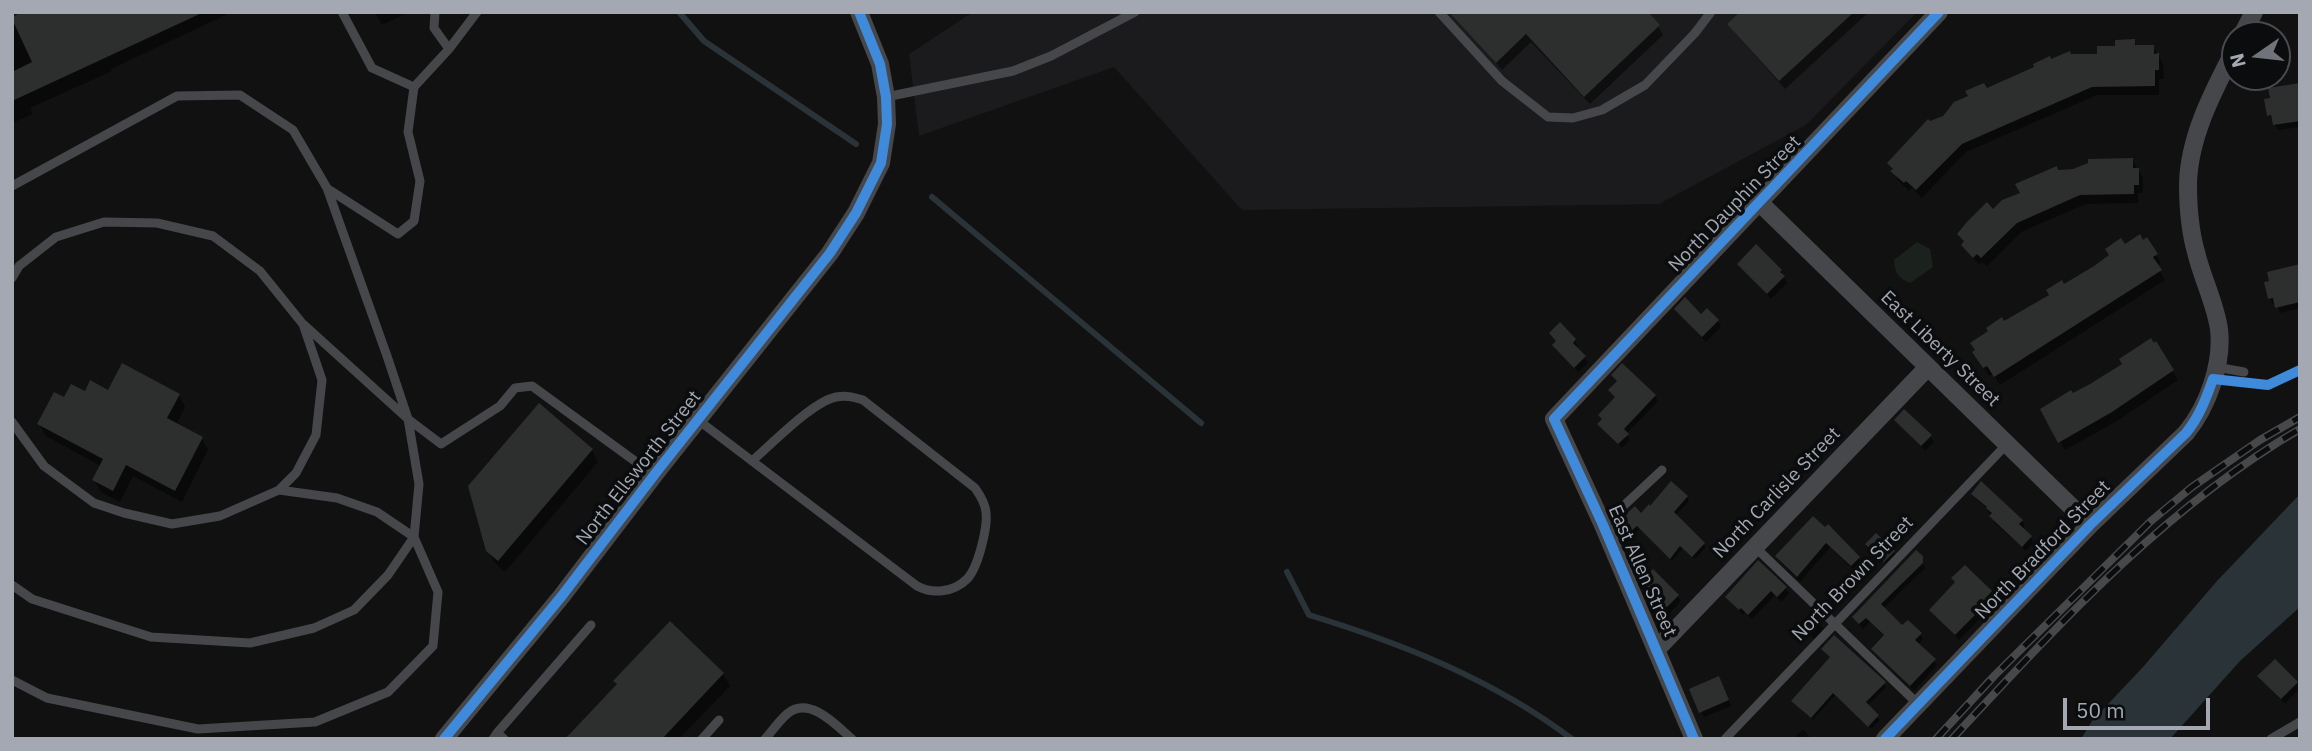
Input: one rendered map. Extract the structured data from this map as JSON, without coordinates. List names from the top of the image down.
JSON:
{
  "streets": {
    "street": [
      "North Dauphin Street",
      "East Liberty Street",
      "North Ellsworth Street",
      "North Carlisle Street",
      "North Bradford Street",
      "East Allen Street"
    ],
    "lane": ["North Brown Street"]
  },
  "crossings": [
    ["North Dauphin Street", "East Liberty Street"],
    ["North Dauphin Street", "East Allen Street"],
    ["East Liberty Street", "North Carlisle Street"],
    ["East Liberty Street", "North Bradford Street"],
    ["East Liberty Street", "North Brown Street"],
    ["North Carlisle Street", "East Allen Street"]
  ],
  "scale_bar": "50 m",
  "north": "left"
}
